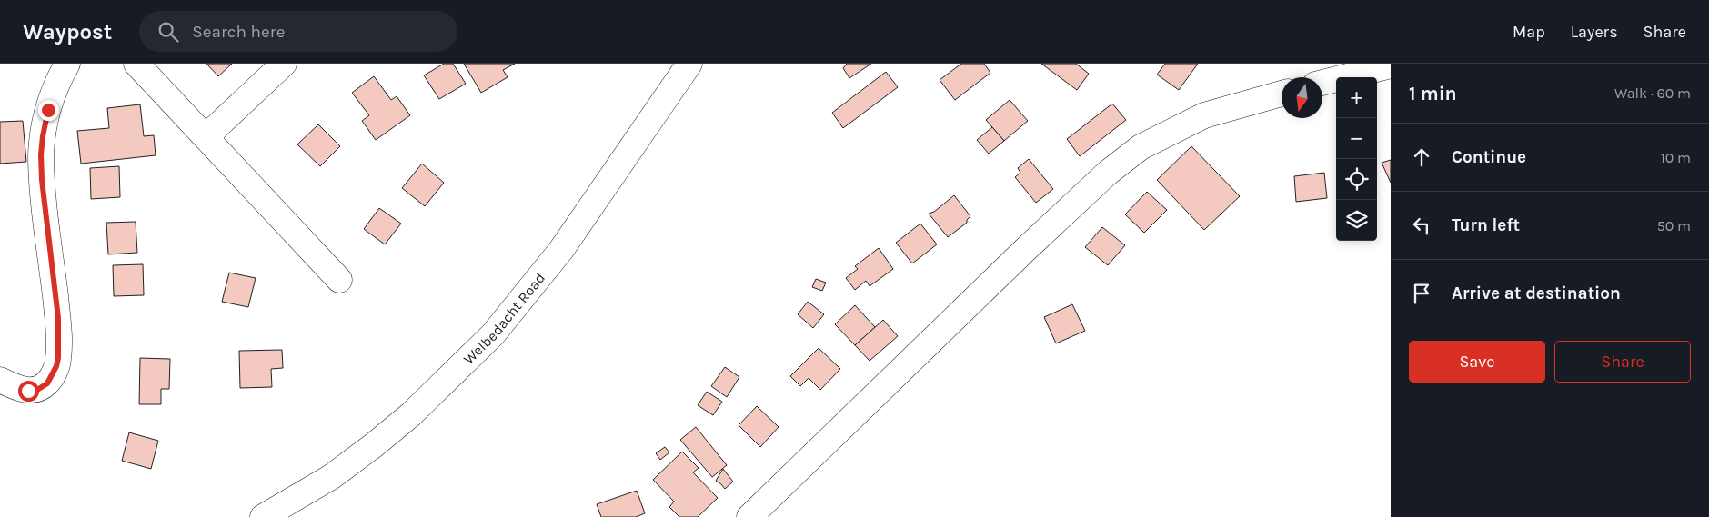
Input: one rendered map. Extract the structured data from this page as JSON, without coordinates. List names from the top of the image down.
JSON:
{
  "streets": {
    "street": ["Welbedacht Road"]
  },
  "north": "bottom",
  "page": {
    "header": "Waypost",
    "search": "Search here",
    "nav": ["Map", "Layers", "Share"],
    "heading": ["1 min", "Walk · 60 m"],
    "map_buttons": ["+", "−"],
    "list": [
      ["Continue", "10 m"],
      ["Turn left", "50 m"],
      "Arrive at destination"
    ],
    "buttons": ["Save", "Share"]
  }
}
